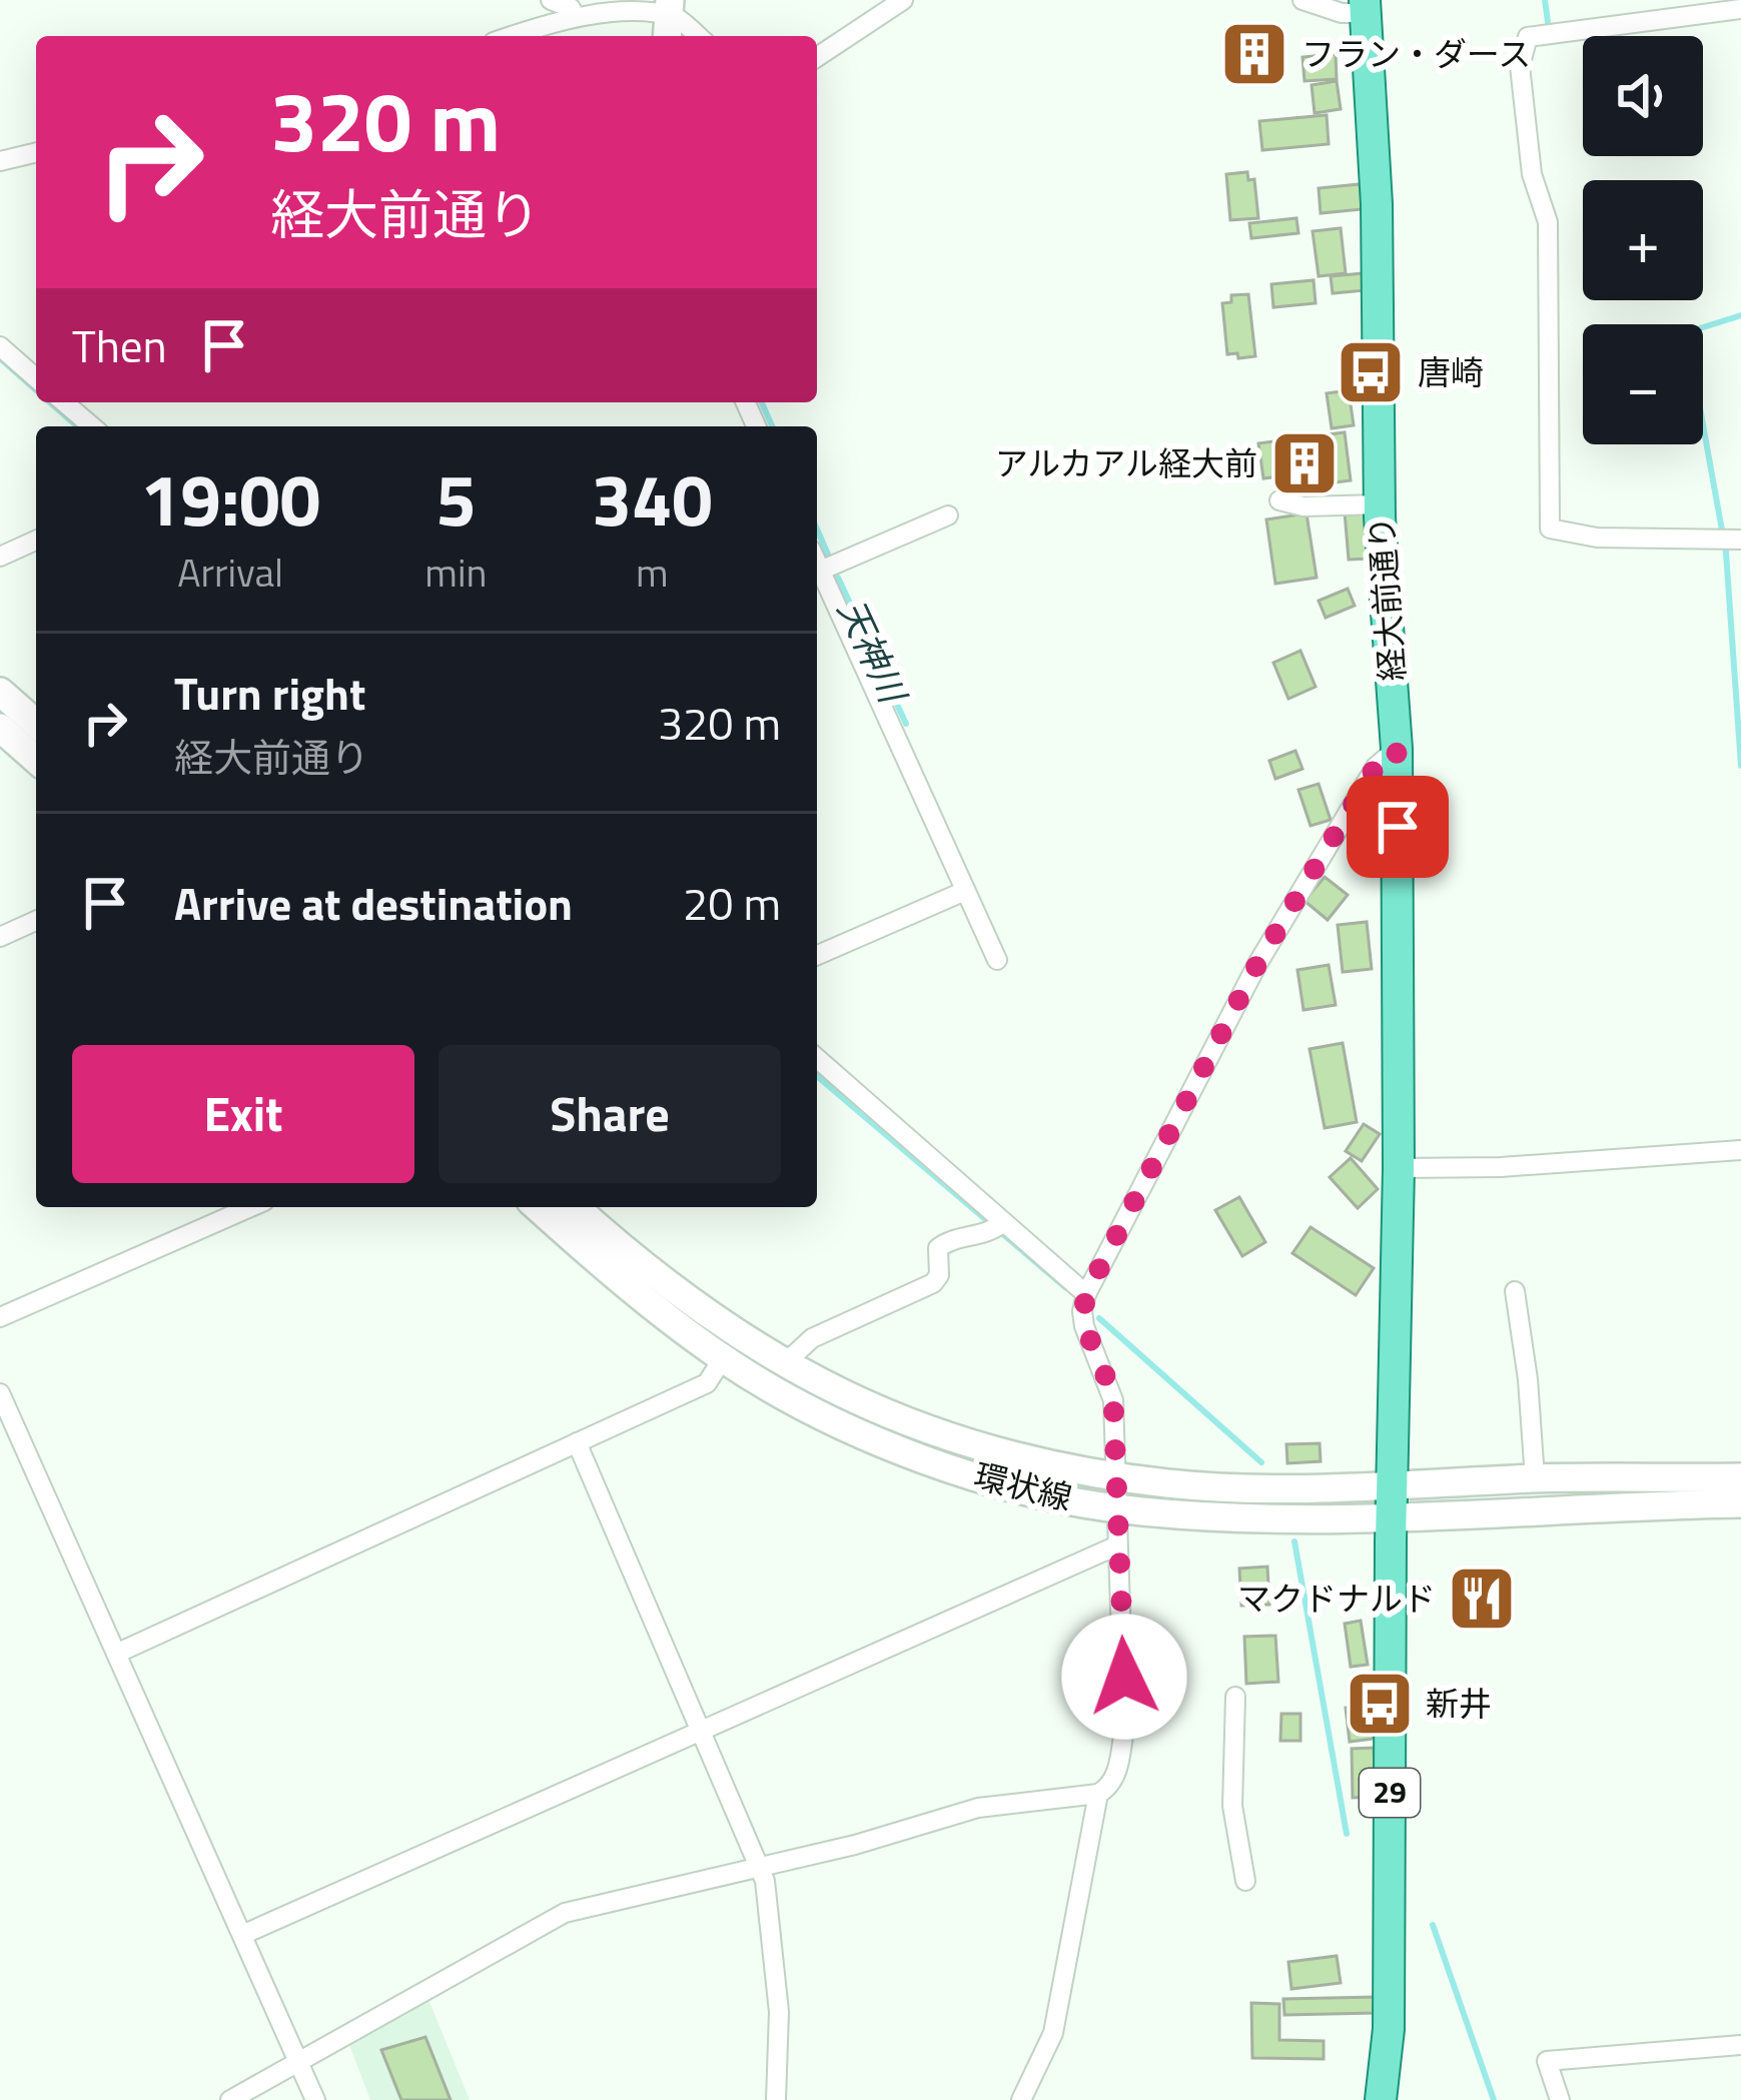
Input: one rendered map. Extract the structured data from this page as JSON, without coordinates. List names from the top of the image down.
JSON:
{
  "streets": {
    "main road": ["経大前通り", "29"],
    "street": ["環状線"]
  },
  "crossings": [
    ["経大前通り", "環状線"],
    ["経大前通り", "29"],
    ["環状線", "29"]
  ],
  "water": ["天神川"],
  "places": {
    "building": ["フラン・ダース", "アルカアル経大前"],
    "bus stop": ["唐崎", "新井"],
    "restaurant": ["マクドナルド"]
  },
  "page": {
    "map_buttons": ["+", "−"],
    "turn": ["320 m", "経大前通り"],
    "then": "Then",
    "eta": [
      "19:00",
      "Arrival",
      "5",
      "min",
      "340",
      "m"
    ],
    "list": [
      {
        "name": "Turn right",
        "note": "経大前通り",
        "value": "320 m"
      },
      {
        "name": "Arrive at destination",
        "value": "20 m"
      }
    ],
    "buttons": ["Exit", "Share"]
  }
}
